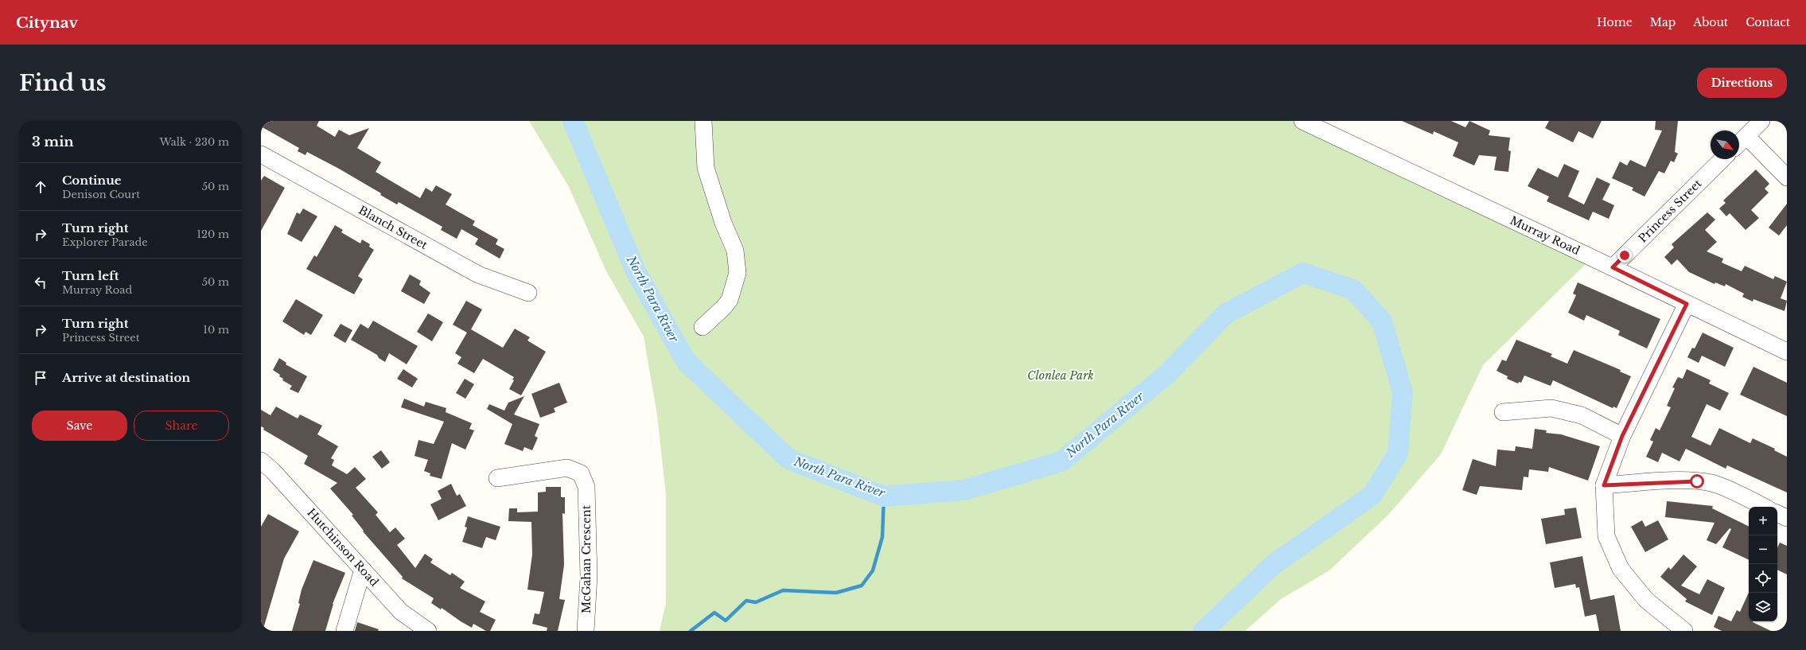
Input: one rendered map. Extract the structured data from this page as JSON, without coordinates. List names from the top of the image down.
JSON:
{
  "streets": {
    "street": [
      "Princess Street",
      "Blanch Street",
      "Murray Road",
      "Hutchinson Road",
      "McGahan Crescent"
    ]
  },
  "crossings": [
    ["Princess Street", "Murray Road"]
  ],
  "water": ["North Para River"],
  "parks": ["Clonlea Park"],
  "north": "bottom right",
  "page": {
    "header": "Citynav",
    "nav": [
      "Home",
      "Map",
      "About",
      "Contact"
    ],
    "buttons": [
      "Directions",
      ["Save", "Share"]
    ],
    "title": "Find us",
    "heading": ["3 min", "Walk · 230 m"],
    "list": [
      ["Continue", "Denison Court", "50 m"],
      ["Turn right", "Explorer Parade", "120 m"],
      ["Turn left", "Murray Road", "50 m"],
      ["Turn right", "Princess Street", "10 m"],
      "Arrive at destination"
    ],
    "map_buttons": ["+", "−"]
  }
}
